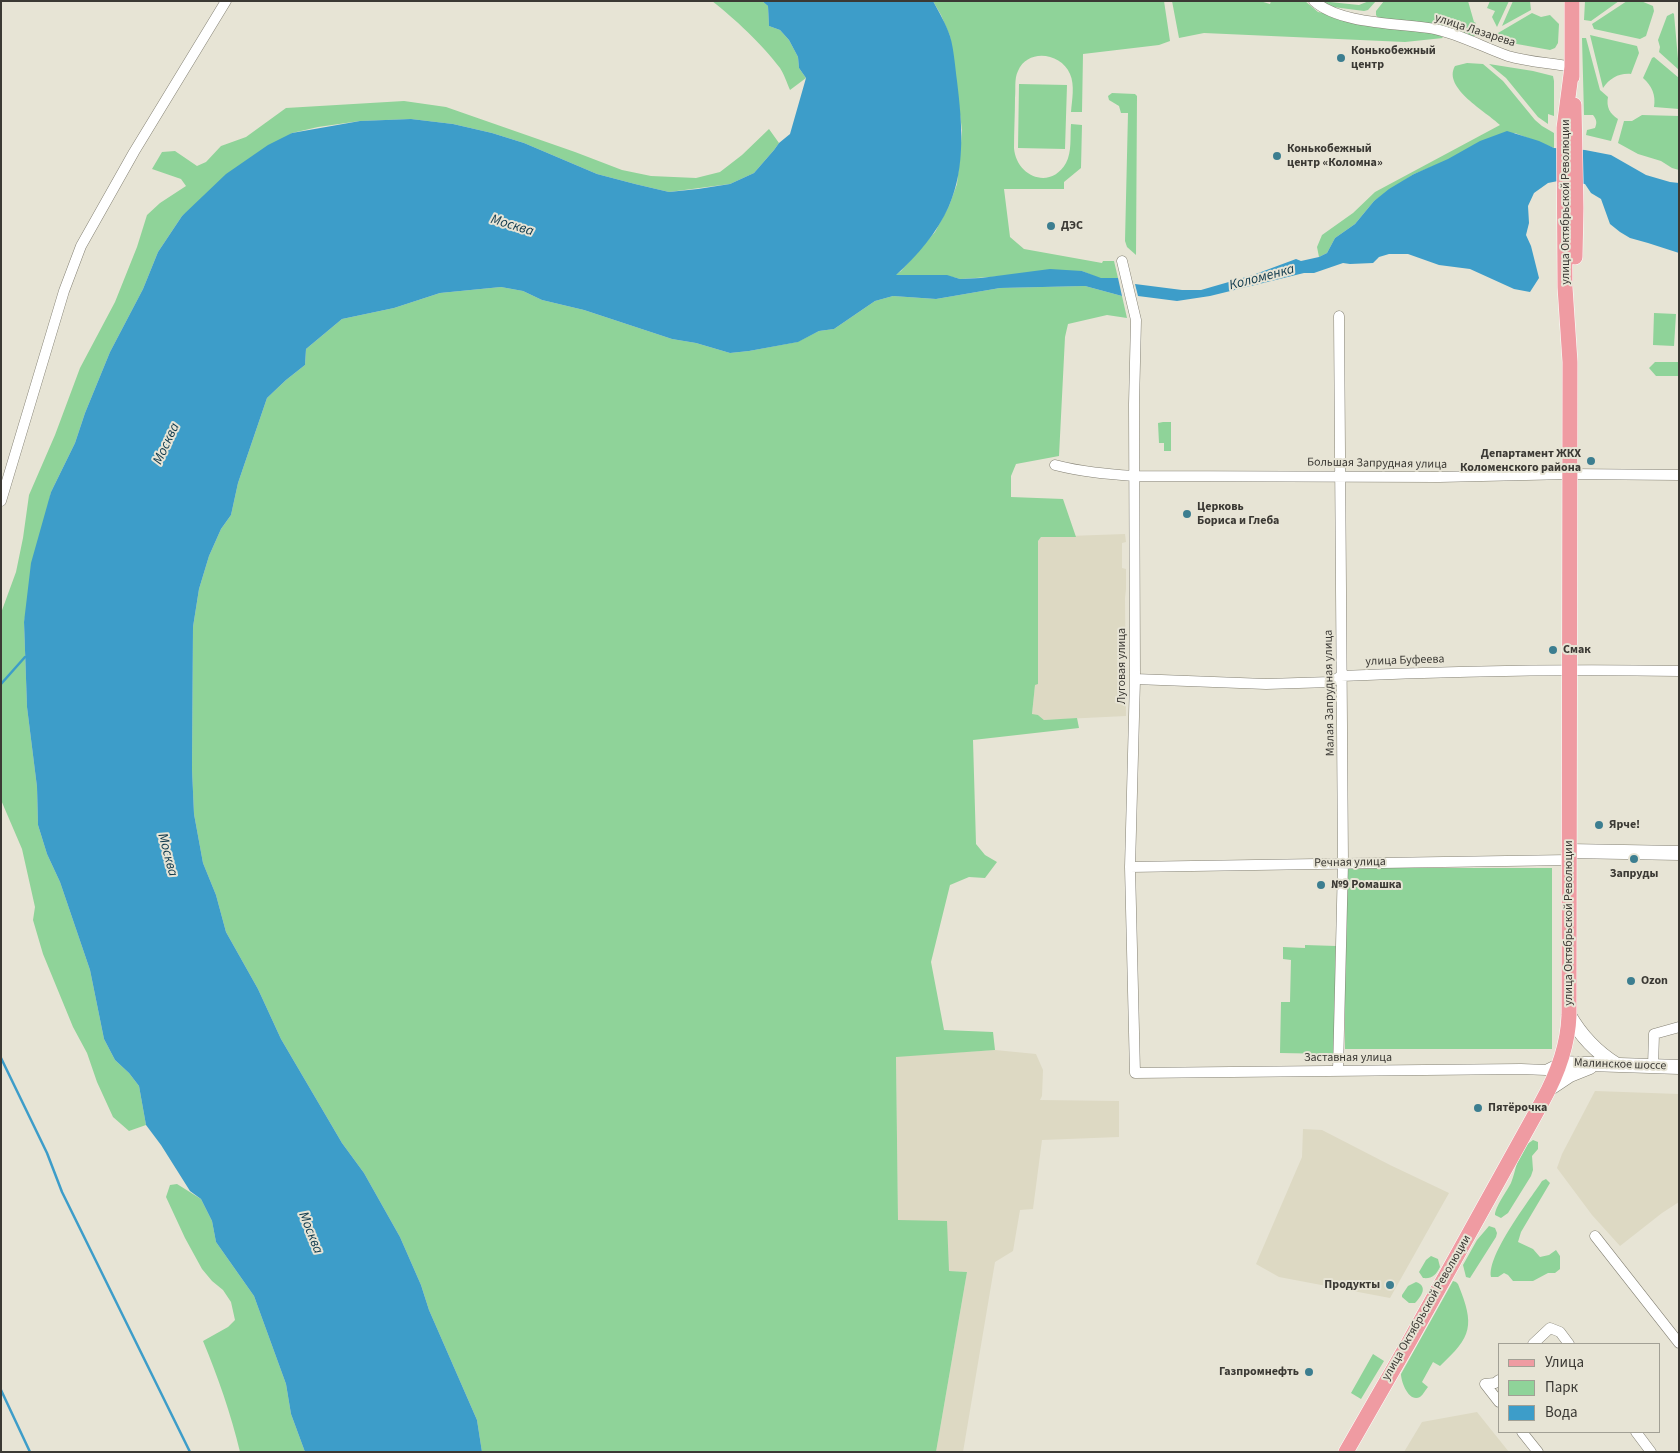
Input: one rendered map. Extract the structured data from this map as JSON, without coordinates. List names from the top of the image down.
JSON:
{
  "streets": {
    "main road": ["улица Октябрьской Революции", "Речная улица", "Малинское шоссе"],
    "street": [
      "улица Лазарева",
      "Большая Запрудная улица",
      "улица Буфеева",
      "Луговая улица",
      "Малая Запрудная улица",
      "Заставная улица"
    ]
  },
  "crossings": [
    ["улица Лазарева", "улица Октябрьской Революции"],
    ["улица Октябрьской Революции", "Большая Запрудная улица"],
    ["улица Октябрьской Революции", "улица Буфеева"],
    ["улица Октябрьской Революции", "Речная улица"],
    ["улица Октябрьской Революции", "Заставная улица"],
    ["улица Октябрьской Революции", "Малинское шоссе"],
    ["Большая Запрудная улица", "Луговая улица"],
    ["Большая Запрудная улица", "Малая Запрудная улица"],
    ["улица Буфеева", "Луговая улица"],
    ["улица Буфеева", "Малая Запрудная улица"],
    ["Луговая улица", "Речная улица"],
    ["Луговая улица", "Заставная улица"],
    ["Малая Запрудная улица", "Речная улица"],
    ["Малая Запрудная улица", "Заставная улица"],
    ["Заставная улица", "Малинское шоссе"]
  ],
  "water": ["Москва", "Коломенка"],
  "places": [
    "Конькобежный центр",
    "Конькобежный центр «Коломна»",
    "ДЭС",
    "Департамент ЖКХ Коломенского района",
    "Церковь Бориса и Глеба",
    "Смак",
    "Ярче!",
    "Запруды",
    "№9 Ромашка",
    "Ozon",
    "Пятёрочка",
    "Продукты",
    "Газпромнефть"
  ],
  "legend": ["Улица", "Парк", "Вода"]
}
